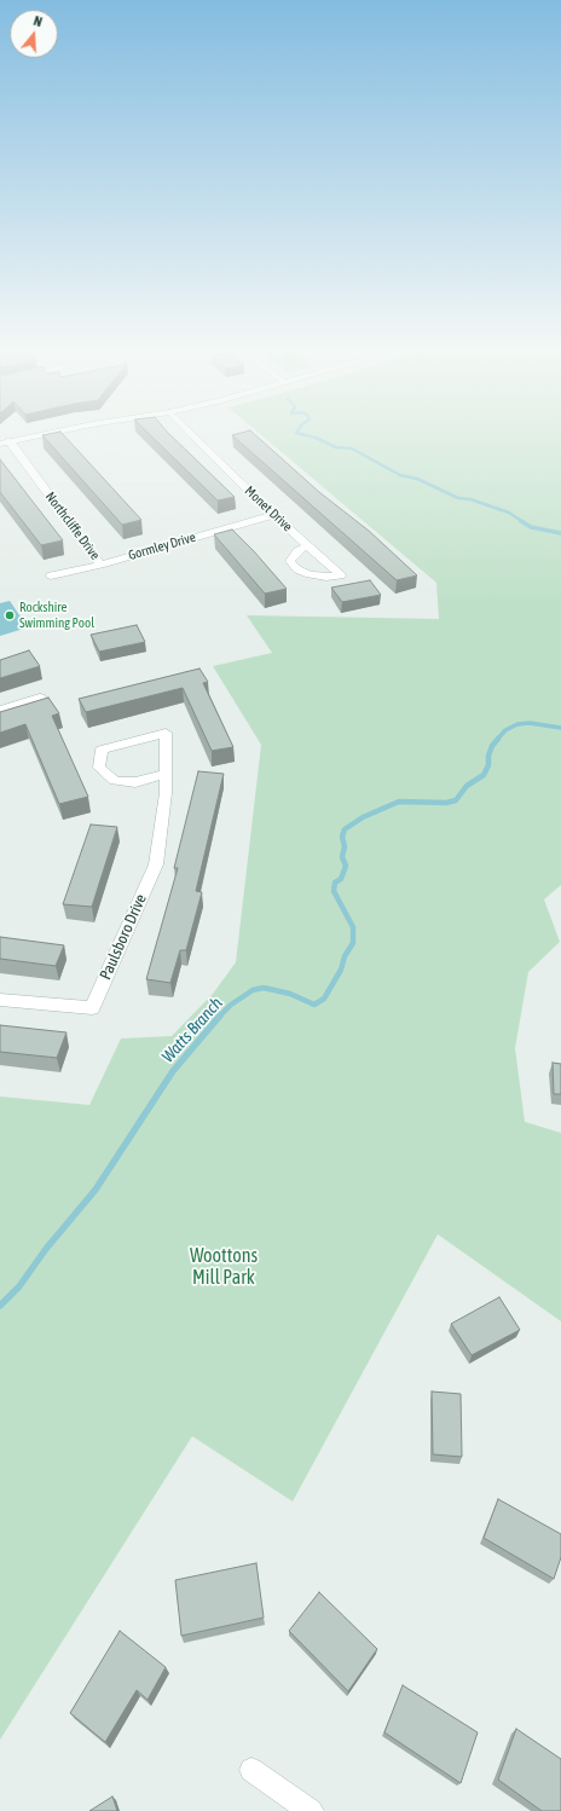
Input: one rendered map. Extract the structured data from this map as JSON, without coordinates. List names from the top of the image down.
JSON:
{
  "streets": {
    "street": [
      "Monet Drive",
      "Northcliffe Drive",
      "Gormley Drive",
      "Paulsboro Drive"
    ]
  },
  "crossings": [
    ["Monet Drive", "Gormley Drive"],
    ["Northcliffe Drive", "Gormley Drive"]
  ],
  "water": ["Watts Branch"],
  "parks": ["Woottons Mill Park"],
  "places": ["Rockshire Swimming Pool"],
  "north": "top"
}
